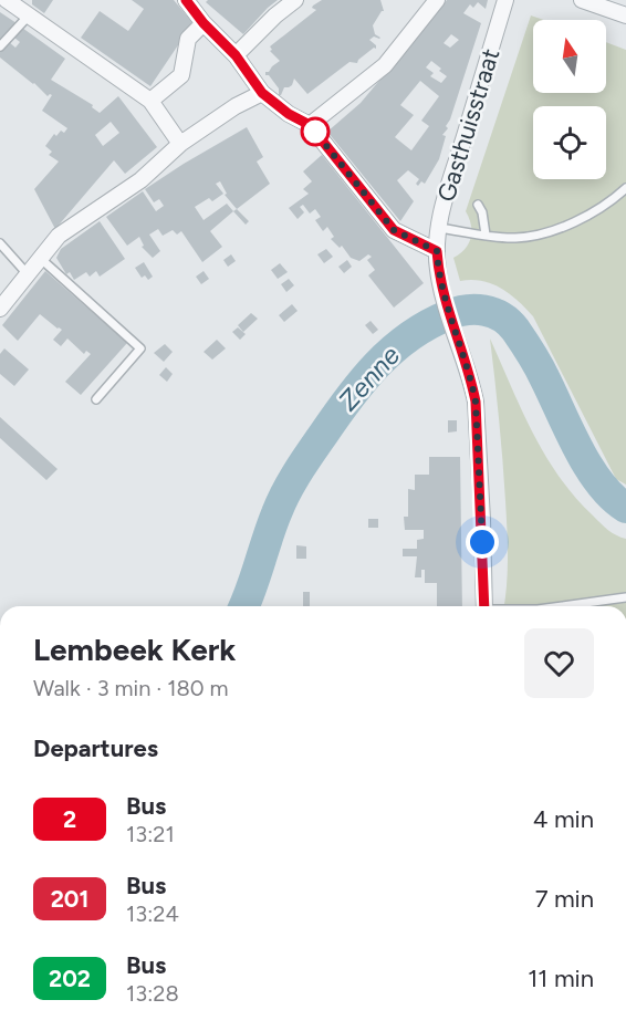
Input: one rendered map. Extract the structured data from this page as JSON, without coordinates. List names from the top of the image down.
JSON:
{
  "streets": {
    "street": ["Gasthuisstraat"]
  },
  "water": ["Zenne"],
  "lines": ["bus line 2"],
  "north": "top",
  "page": {
    "heading": [
      ["Lembeek Kerk", "Walk · 3 min · 180 m"],
      "Departures"
    ],
    "list": [
      {
        "mark": "2",
        "name": "Bus",
        "note": "13:21",
        "value": "4 min"
      },
      {
        "mark": "201",
        "name": "Bus",
        "note": "13:24",
        "value": "7 min"
      },
      {
        "mark": "202",
        "name": "Bus",
        "note": "13:28",
        "value": "11 min"
      }
    ]
  }
}
